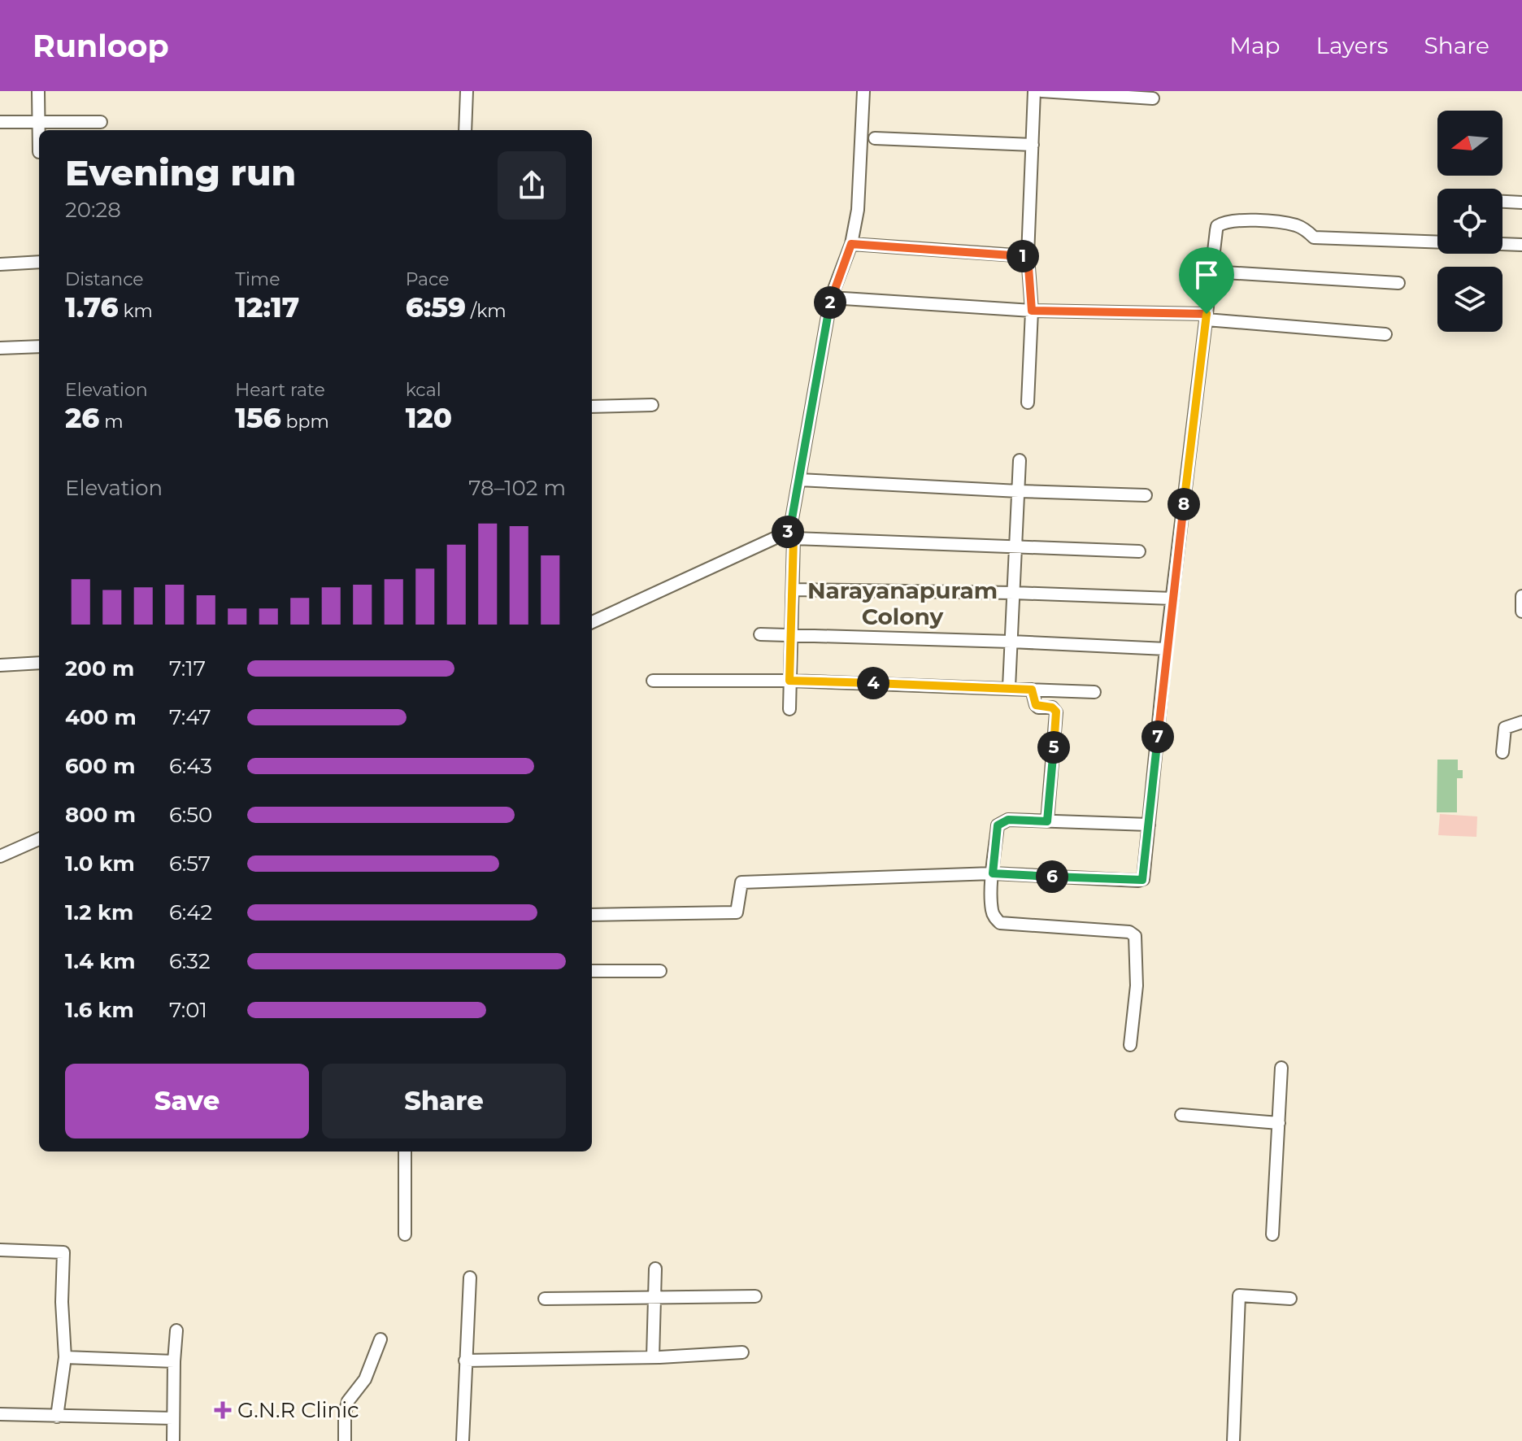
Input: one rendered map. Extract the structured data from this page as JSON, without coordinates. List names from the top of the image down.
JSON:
{
  "districts": ["Narayanapuram Colony"],
  "places": {
    "health": ["G.N.R Clinic"]
  },
  "north": "left",
  "page": {
    "header": "Runloop",
    "nav": ["Map", "Layers", "Share"],
    "heading": ["Evening run", "20:28"],
    "pins": [
      "1",
      "2",
      "8",
      "3",
      "4",
      "7",
      "5",
      "6"
    ],
    "stats": [
      ["Distance", "1.76 km"],
      ["Time", "12:17"],
      ["Pace", "6:59 /km"],
      ["Elevation", "26 m"],
      ["Heart rate", "156 bpm"],
      ["kcal", "120"]
    ],
    "chart": ["Elevation", "78–102 m"],
    "list": [
      {
        "name": "200 m",
        "note": "7:17"
      },
      {
        "name": "400 m",
        "note": "7:47"
      },
      {
        "name": "600 m",
        "note": "6:43"
      },
      {
        "name": "800 m",
        "note": "6:50"
      },
      {
        "name": "1.0 km",
        "note": "6:57"
      },
      {
        "name": "1.2 km",
        "note": "6:42"
      },
      {
        "name": "1.4 km",
        "note": "6:32"
      },
      {
        "name": "1.6 km",
        "note": "7:01"
      }
    ],
    "buttons": ["Save", "Share"]
  }
}
